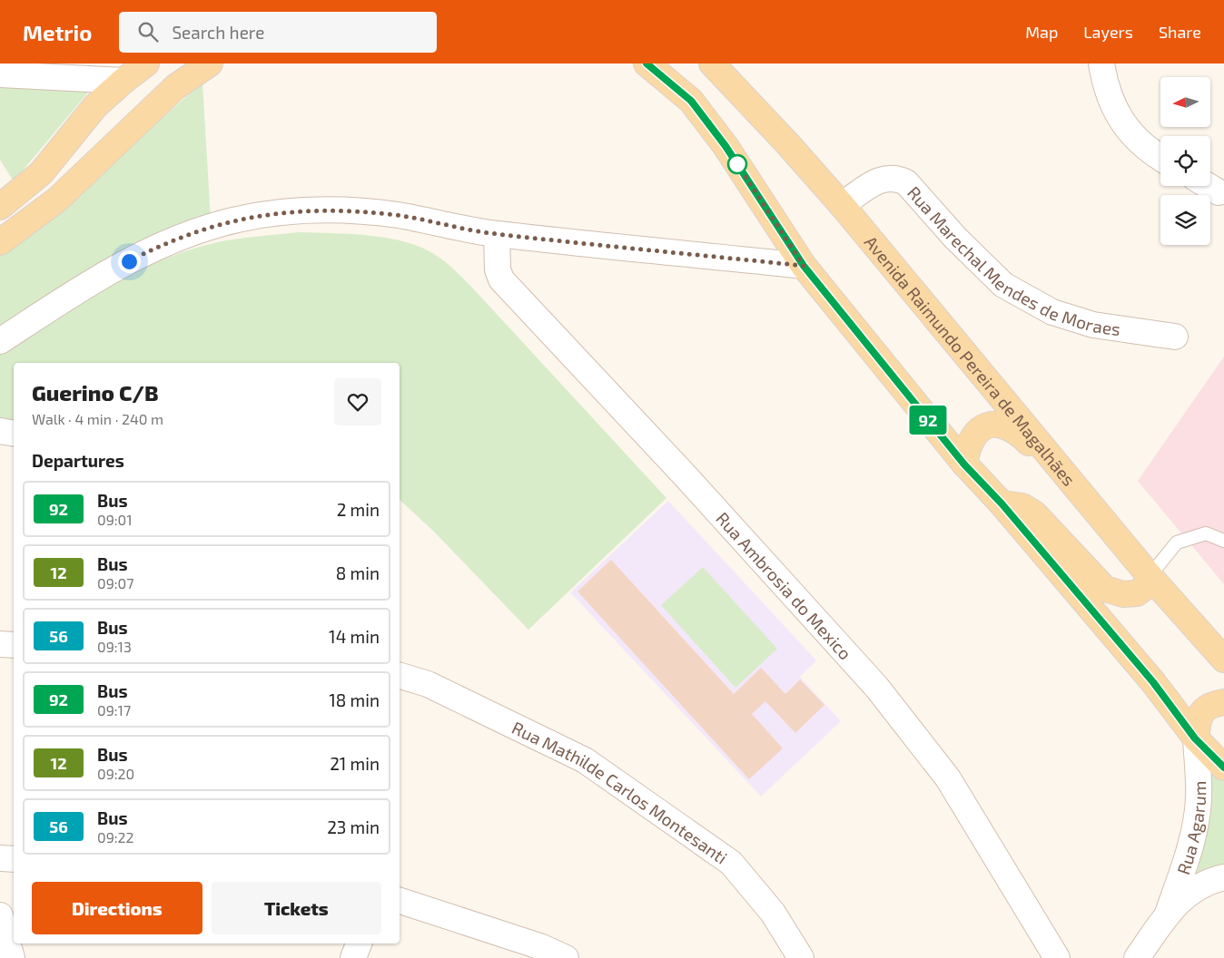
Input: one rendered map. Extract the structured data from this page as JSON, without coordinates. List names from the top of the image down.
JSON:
{
  "streets": {
    "main road": ["Avenida Raimundo Pereira de Magalhães"],
    "street": [
      "Rua Marechal Mendes de Moraes",
      "Rua Ambrosia do Mexico",
      "Rua Mathilde Carlos Montesanti",
      "Rua Agarum"
    ]
  },
  "crossings": [
    ["Rua Marechal Mendes de Moraes", "Avenida Raimundo Pereira de Magalhães"]
  ],
  "lines": ["bus line 92"],
  "north": "left",
  "page": {
    "header": "Metrio",
    "search": "Search here",
    "nav": ["Map", "Layers", "Share"],
    "on_map": "92",
    "heading": [
      ["Guerino C/B", "Walk · 4 min · 240 m"],
      "Departures"
    ],
    "list": [
      {
        "mark": "92",
        "name": "Bus",
        "note": "09:01",
        "value": "2 min"
      },
      {
        "mark": "12",
        "name": "Bus",
        "note": "09:07",
        "value": "8 min"
      },
      {
        "mark": "56",
        "name": "Bus",
        "note": "09:13",
        "value": "14 min"
      },
      {
        "mark": "92",
        "name": "Bus",
        "note": "09:17",
        "value": "18 min"
      },
      {
        "mark": "12",
        "name": "Bus",
        "note": "09:20",
        "value": "21 min"
      },
      {
        "mark": "56",
        "name": "Bus",
        "note": "09:22",
        "value": "23 min"
      }
    ],
    "buttons": ["Directions", "Tickets"]
  }
}
